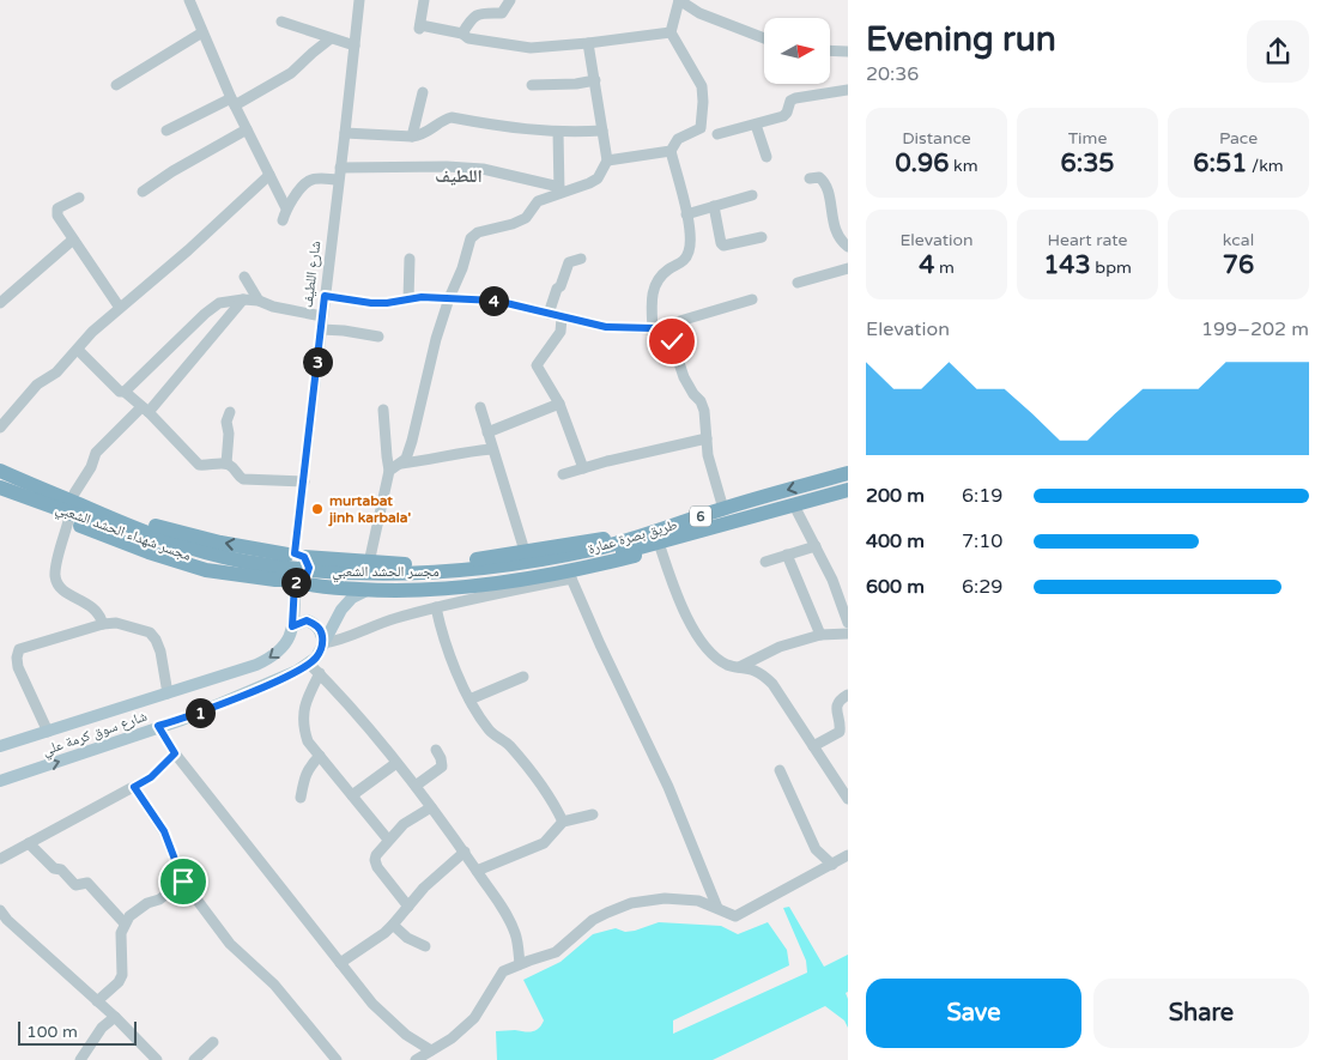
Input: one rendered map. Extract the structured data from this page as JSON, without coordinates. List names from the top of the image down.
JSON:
{
  "streets": {
    "highway": ["6", "مجسر شهداء الحشد الشعبي", "طريق بصرة عمارة"],
    "main road": ["شارع سوق كرمة علي"],
    "street": ["شارع اللطيف"]
  },
  "crossings": [
    ["شارع اللطيف", "شارع سوق كرمة علي"],
    ["6", "مجسر شهداء الحشد الشعبي"],
    ["مجسر شهداء الحشد الشعبي", "طريق بصرة عمارة"]
  ],
  "districts": ["اللطيف"],
  "places": ["murtabat jinh karbala'"],
  "scale_bar": "100 m",
  "north": "right",
  "page": {
    "heading": ["Evening run", "20:36"],
    "stats": [
      ["Distance", "0.96 km"],
      ["Time", "6:35"],
      ["Pace", "6:51 /km"],
      ["Elevation", "4 m"],
      ["Heart rate", "143 bpm"],
      ["kcal", "76"]
    ],
    "pins": [
      "4",
      "3",
      "2",
      "1"
    ],
    "chart": ["Elevation", "199–202 m"],
    "list": [
      {
        "name": "200 m",
        "note": "6:19"
      },
      {
        "name": "400 m",
        "note": "7:10"
      },
      {
        "name": "600 m",
        "note": "6:29"
      }
    ],
    "buttons": ["Save", "Share"],
    "scale": "100 m"
  }
}
